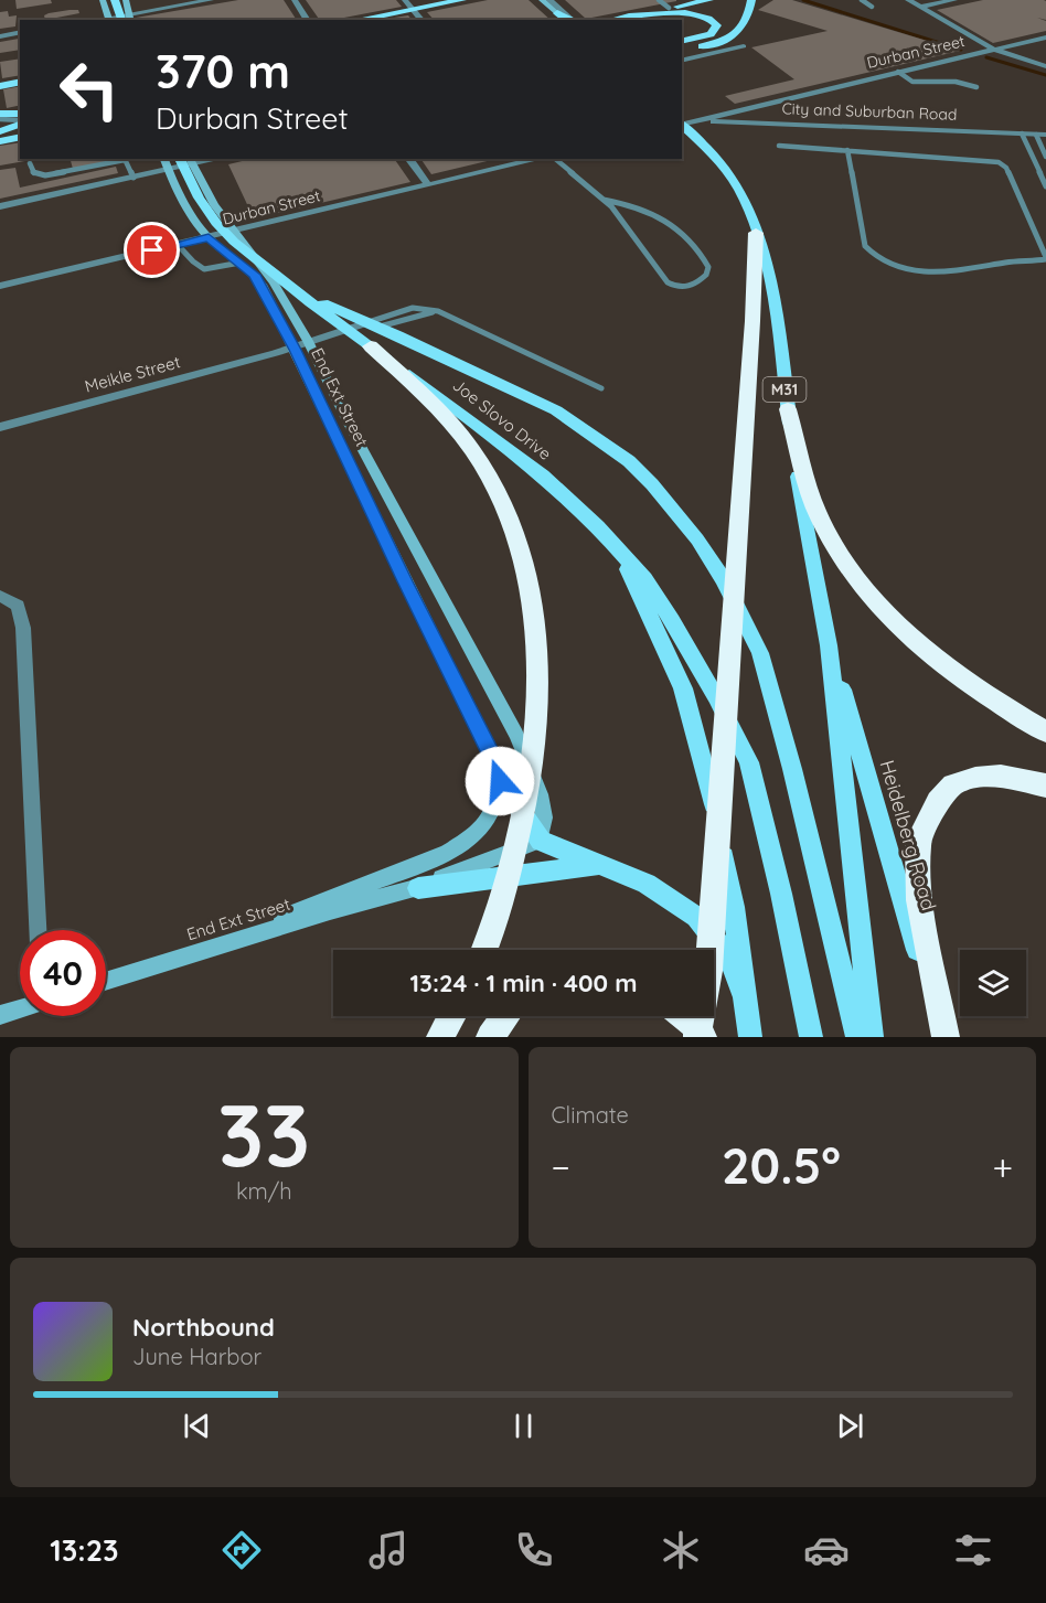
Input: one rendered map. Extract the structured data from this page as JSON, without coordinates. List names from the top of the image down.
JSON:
{
  "streets": {
    "main road": ["M31", "Joe Slovo Drive", "Heidelberg Road"],
    "street": [
      "Durban Street",
      "City and Suburban Road",
      "Meikle Street",
      "End Ext Street"
    ]
  },
  "crossings": [
    ["Durban Street", "City and Suburban Road"],
    ["Durban Street", "M31"],
    ["Durban Street", "End Ext Street"],
    ["City and Suburban Road", "M31"],
    ["Meikle Street", "End Ext Street"],
    ["M31", "Heidelberg Road"],
    ["End Ext Street", "Joe Slovo Drive"]
  ],
  "page": {
    "turn": ["370 m", "Durban Street"],
    "limit": "40",
    "trip": "13:24 · 1 min · 400 m",
    "tile": [
      ["33", "km/h"],
      "Climate"
    ],
    "heat": ["−", "20.5°", "+"],
    "song": ["Northbound", "June Harbor"],
    "tabs": "13:23"
  }
}
